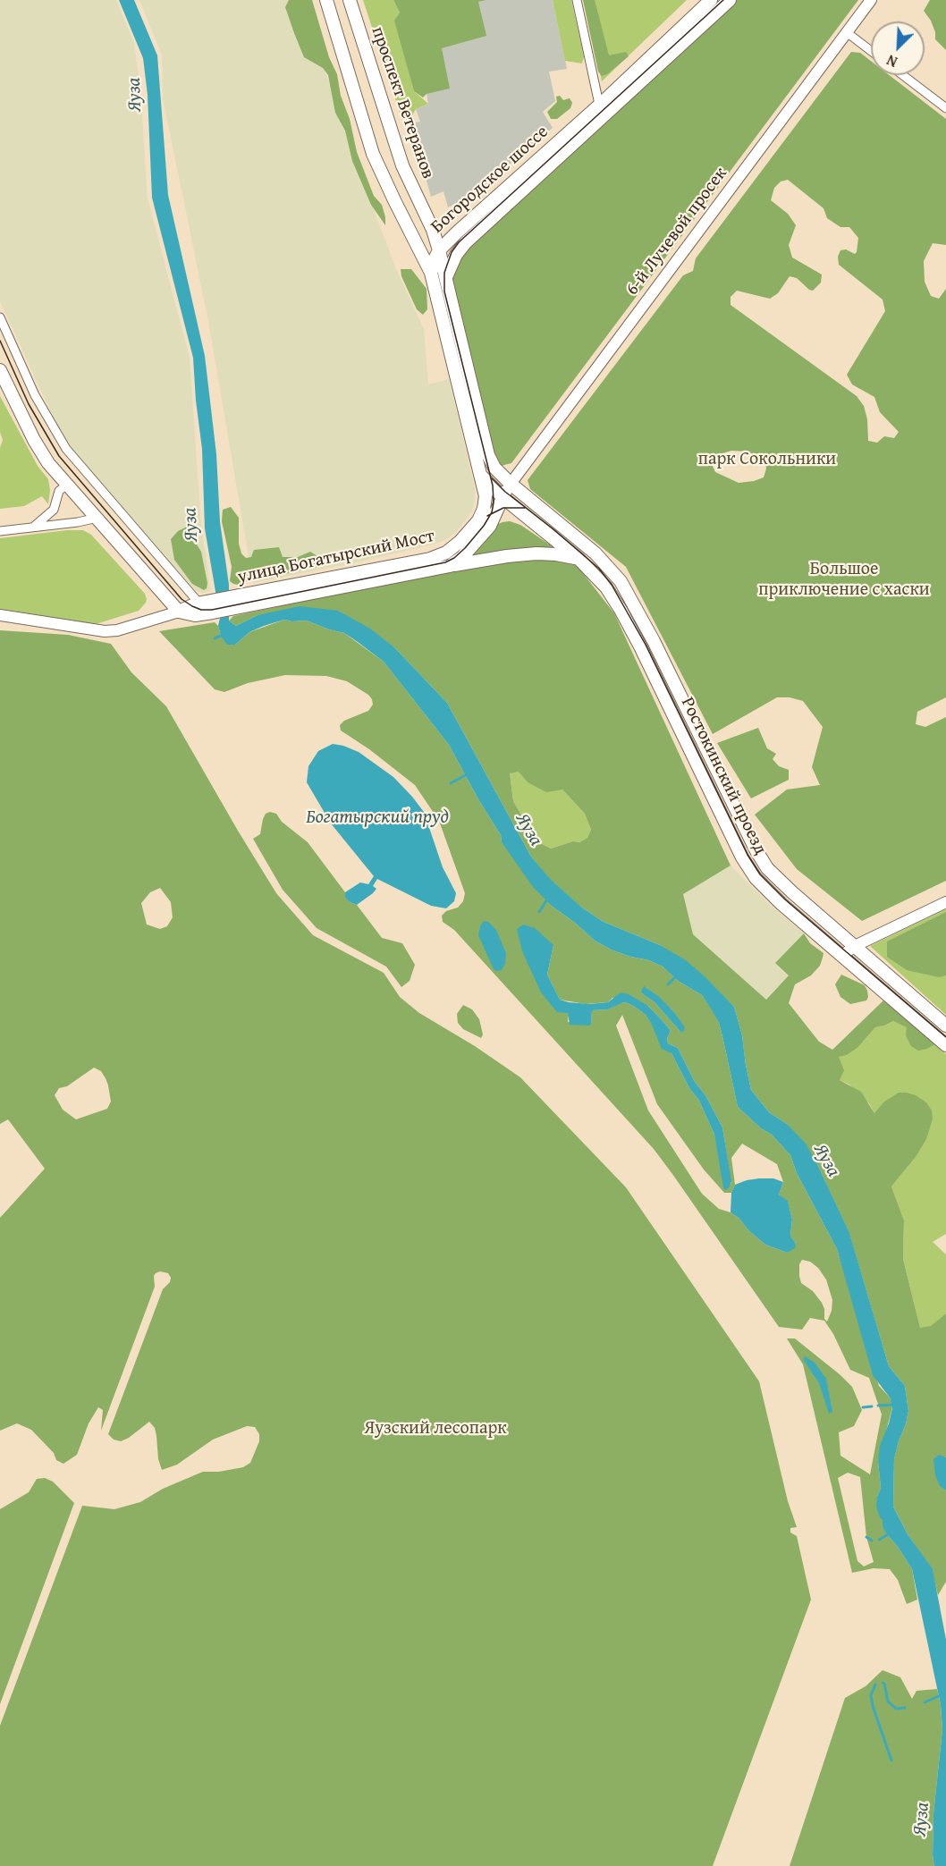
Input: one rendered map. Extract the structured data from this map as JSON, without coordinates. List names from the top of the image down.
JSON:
{
  "streets": {
    "main road": [
      "проспект Ветеранов",
      "Богородское шоссе",
      "улица Богатырский Мост",
      "Ростокинский проезд"
    ],
    "street": ["6-й Лучевой просек"]
  },
  "crossings": [
    ["проспект Ветеранов", "Богородское шоссе"],
    ["6-й Лучевой просек", "Ростокинский проезд"],
    ["улица Богатырский Мост", "Ростокинский проезд"]
  ],
  "water": ["Яуза", "Богатырский пруд"],
  "parks": ["парк Сокольники", "Большое приключение с хаски", "Яузский лесопарк"],
  "north": "bottom left"
}
